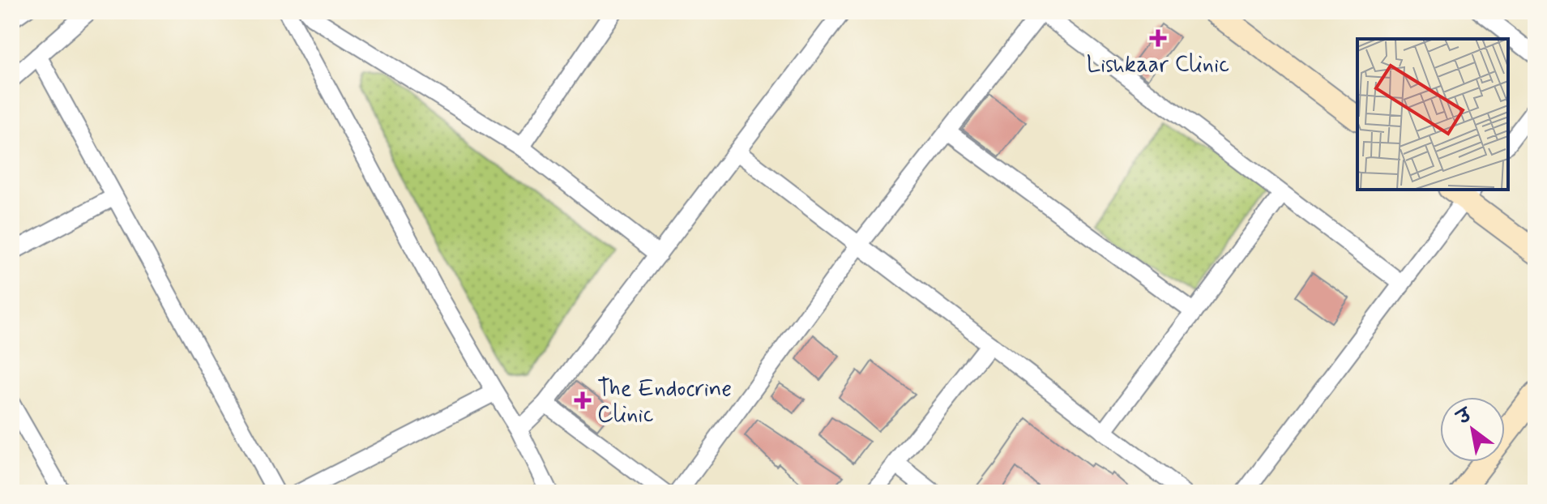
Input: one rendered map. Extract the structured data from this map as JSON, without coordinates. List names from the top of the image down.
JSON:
{
  "places": {
    "health": ["Lishkaar Clinic", "The Endocrine Clinic"]
  },
  "north": "top left"
}
